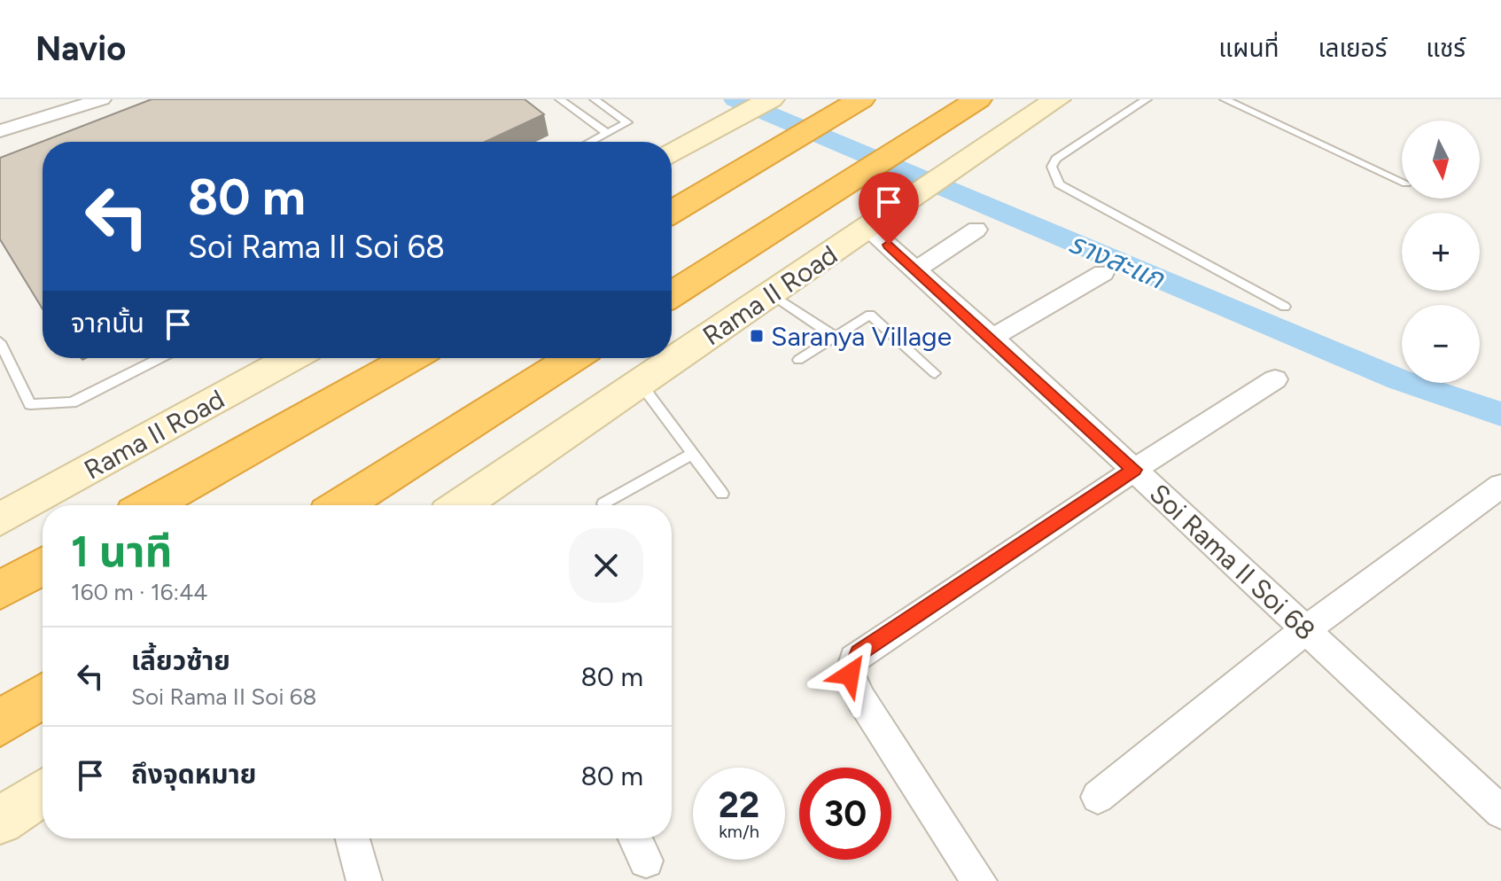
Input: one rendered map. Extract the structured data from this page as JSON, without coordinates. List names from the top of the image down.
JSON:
{
  "streets": {
    "highway": ["Rama II Road"],
    "street": ["Soi Rama II Soi 68"]
  },
  "crossings": [
    ["Rama II Road", "Soi Rama II Soi 68"]
  ],
  "water": ["รางสะแก"],
  "places": {
    "transit": ["Saranya Village"]
  },
  "north": "bottom",
  "page": {
    "header": "Navio",
    "nav": ["แผนที่", "เลเยอร์", "แชร์"],
    "map_buttons": ["+", "−"],
    "turn": ["80 m", "Soi Rama II Soi 68"],
    "then": "จากนั้น",
    "heading": ["1 นาที", "160 m · 16:44"],
    "list": [
      {
        "name": "เลี้ยวซ้าย",
        "note": "Soi Rama II Soi 68",
        "value": "80 m"
      },
      {
        "name": "ถึงจุดหมาย",
        "value": "80 m"
      }
    ],
    "speed": "22 km/h",
    "limit": "30"
  }
}
